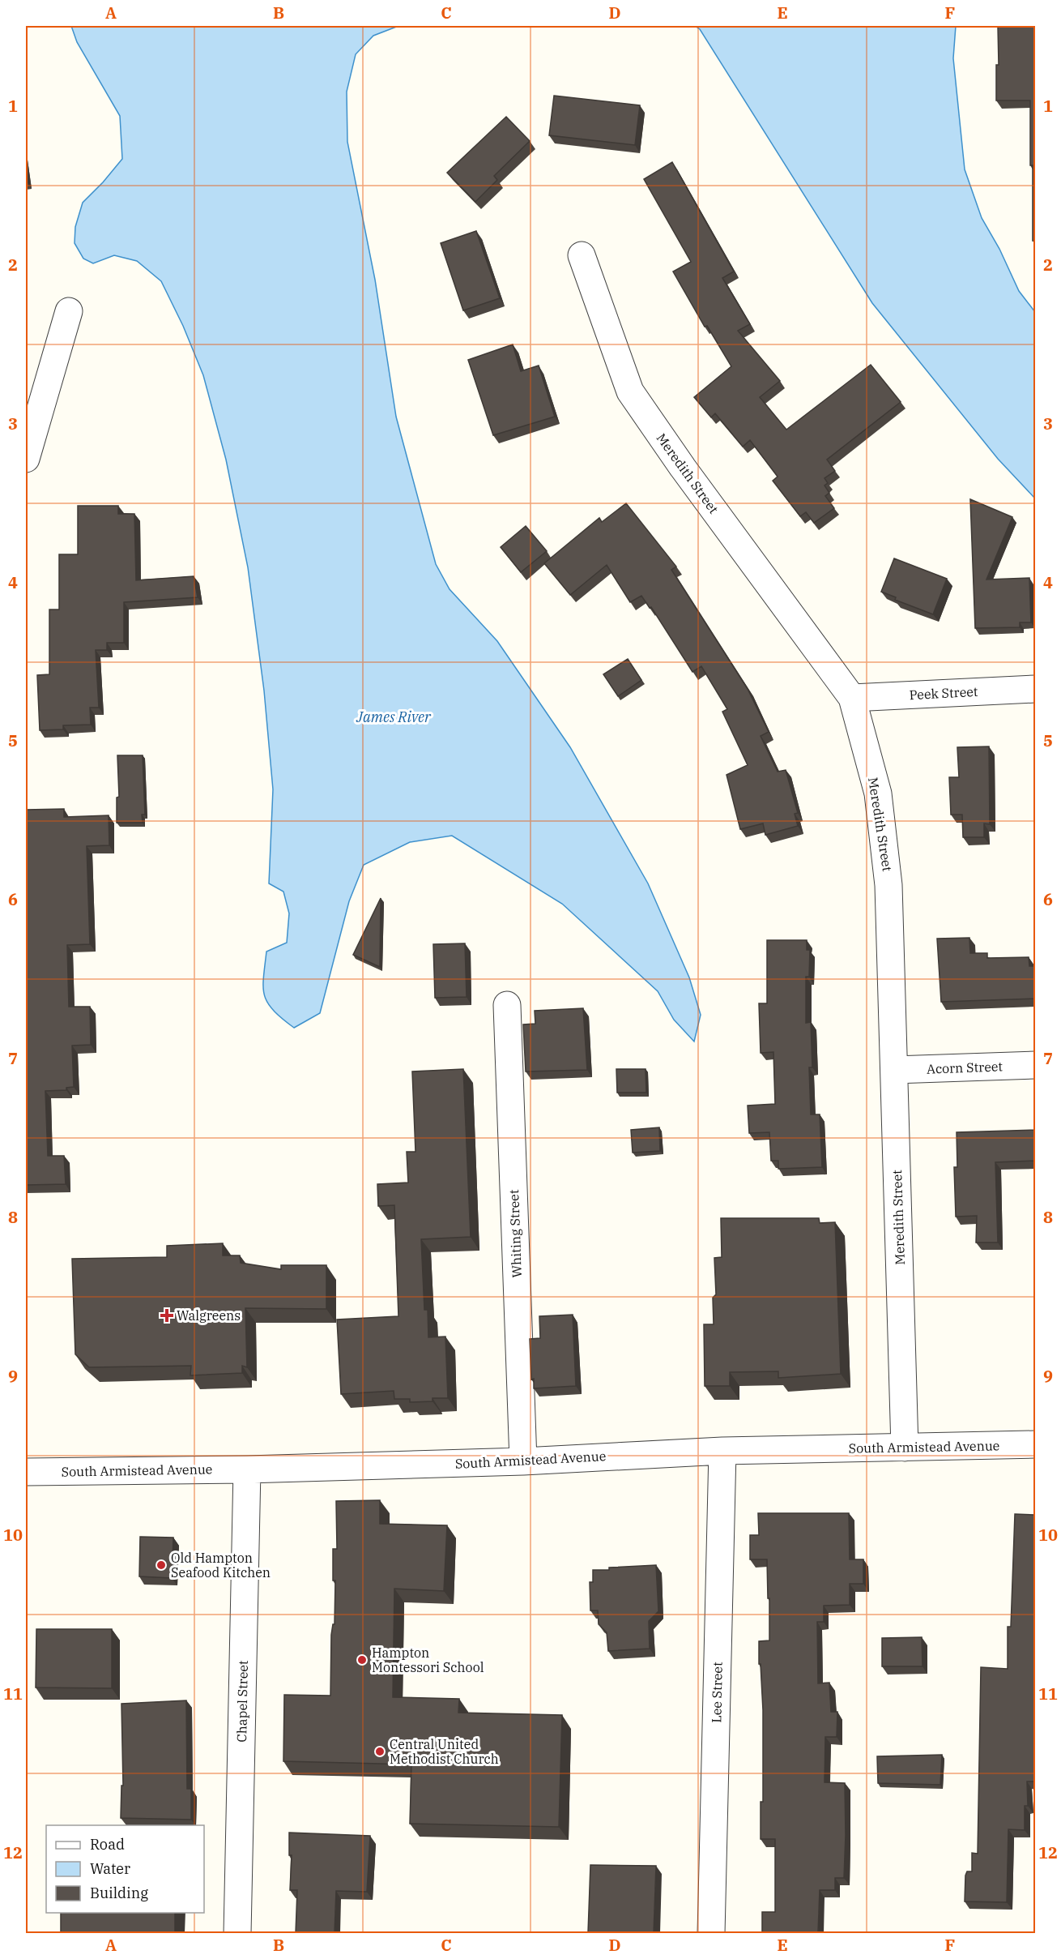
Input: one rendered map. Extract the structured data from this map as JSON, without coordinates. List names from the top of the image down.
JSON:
{
  "streets": {
    "street": [
      "Meredith Street",
      "Peek Street",
      "Acorn Street",
      "Whiting Street",
      "South Armistead Avenue",
      "Lee Street",
      "Chapel Street"
    ]
  },
  "crossings": [
    ["Meredith Street", "Peek Street"],
    ["Meredith Street", "Acorn Street"],
    ["Meredith Street", "South Armistead Avenue"],
    ["Whiting Street", "South Armistead Avenue"],
    ["South Armistead Avenue", "Lee Street"],
    ["South Armistead Avenue", "Chapel Street"]
  ],
  "water": ["James River"],
  "places": {
    "health": ["Walgreens"],
    "other": ["Old Hampton Seafood Kitchen", "Hampton Montessori School", "Central United Methodist Church"]
  },
  "legend": ["Road", "Water", "Building"],
  "grid": {
    "columns": [
      "A",
      "B",
      "C",
      "D",
      "E",
      "F"
    ],
    "rows": [
      "1",
      "2",
      "3",
      "4",
      "5",
      "6",
      "7",
      "8",
      "9",
      "10",
      "11",
      "12"
    ]
  }
}
